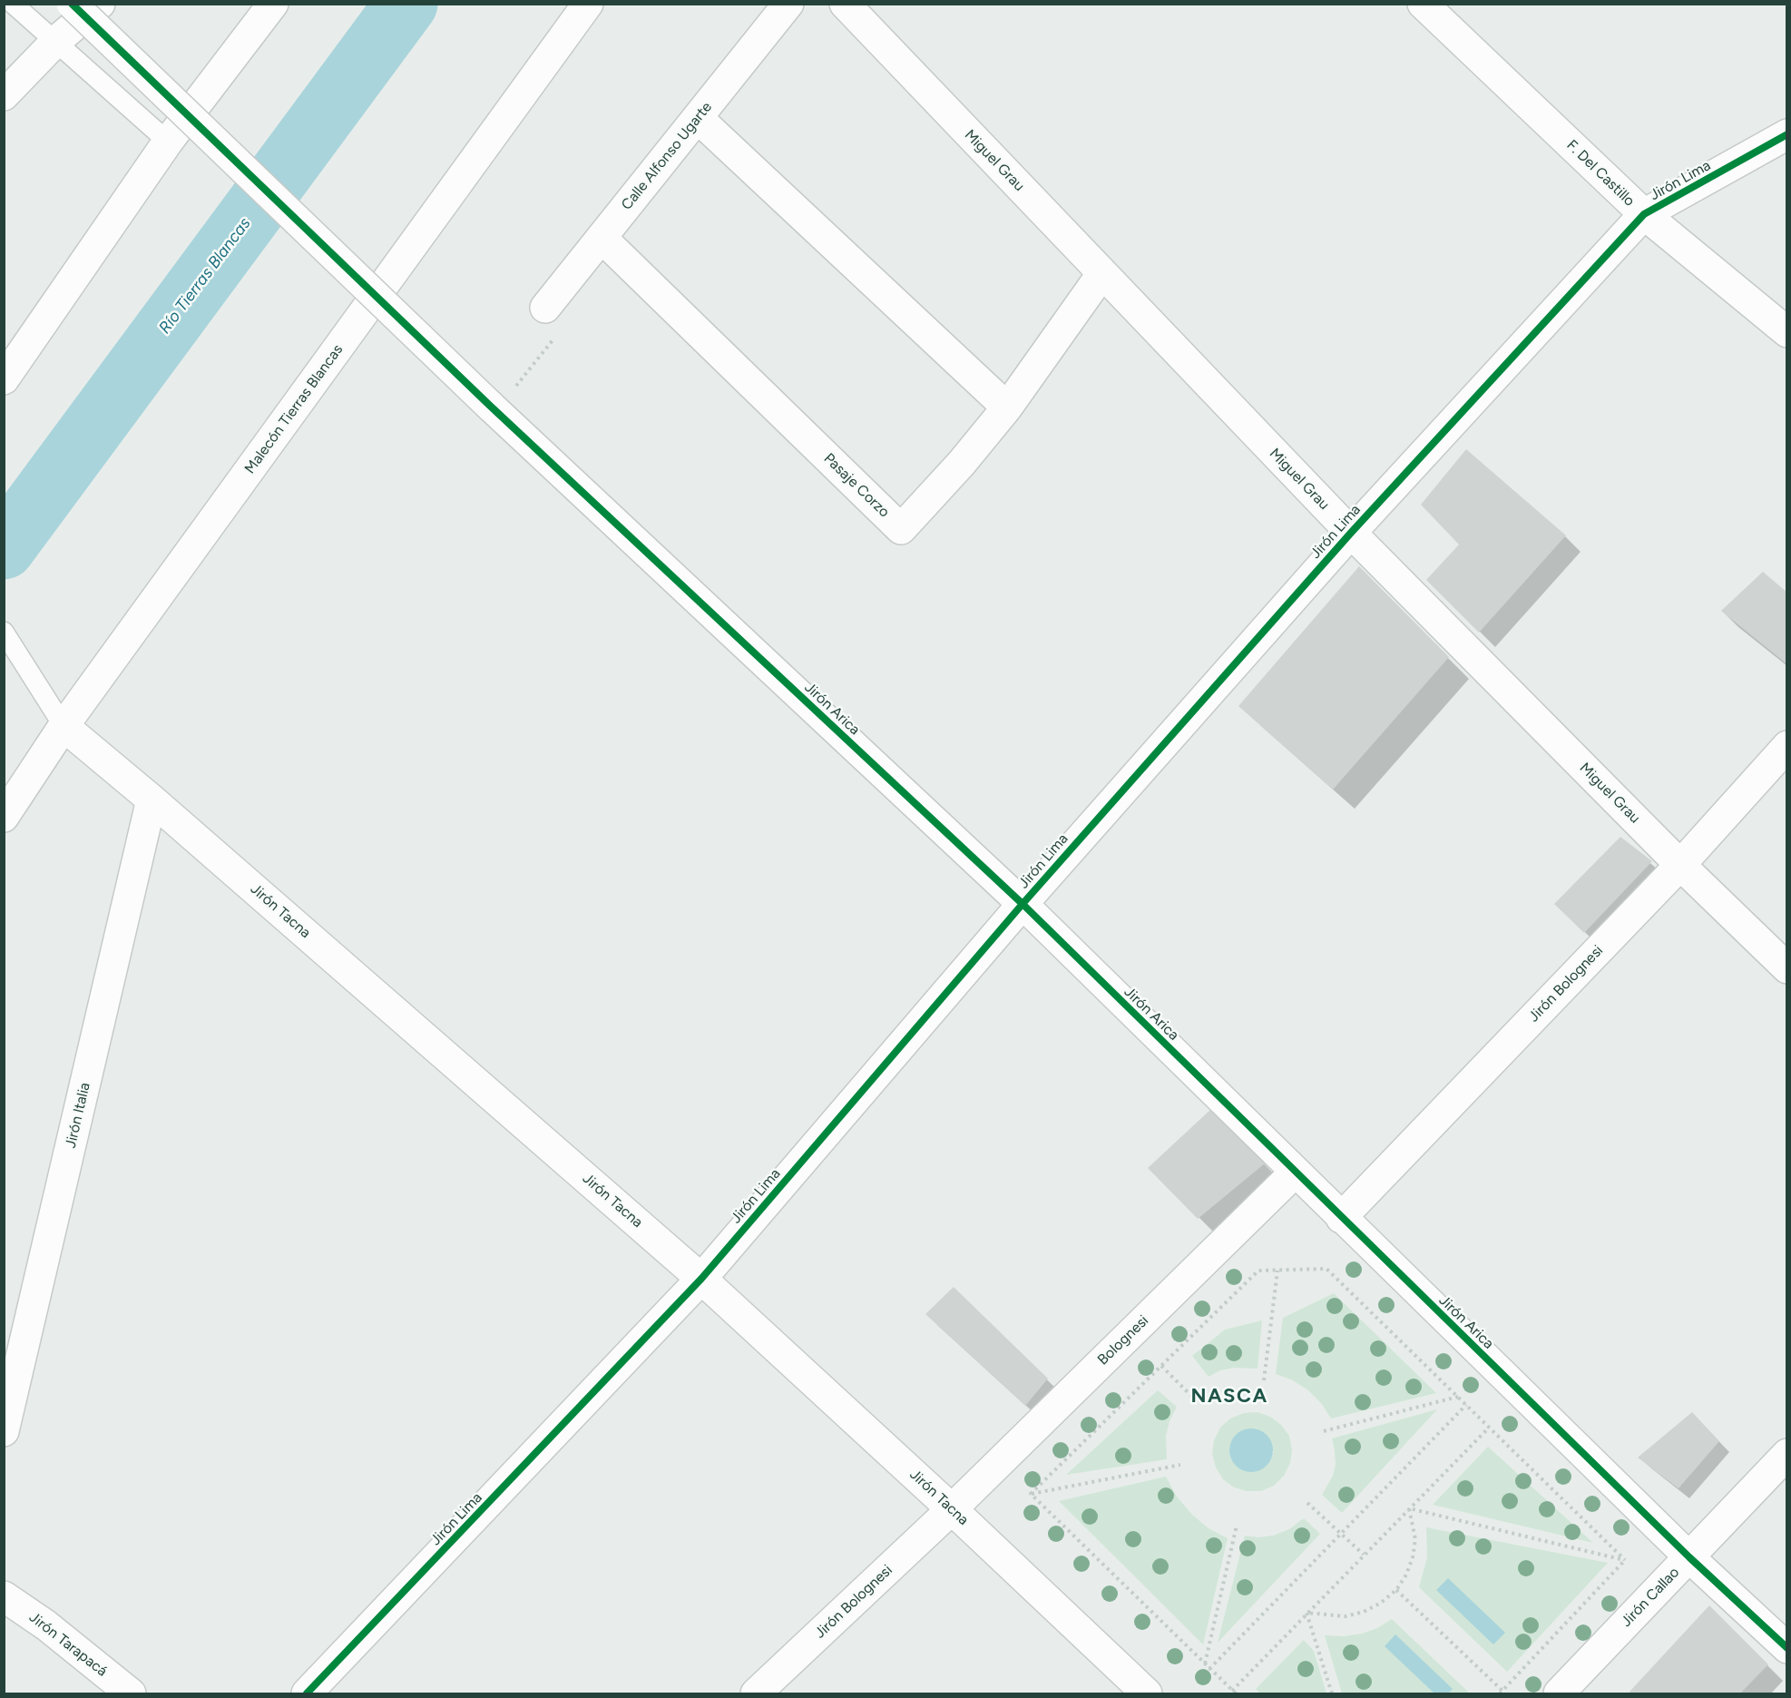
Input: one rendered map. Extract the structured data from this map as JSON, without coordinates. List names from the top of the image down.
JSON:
{
  "streets": {
    "street": [
      "Calle Alfonso Ugarte",
      "Miguel Grau",
      "F. Del Castillo",
      "Jirón Lima",
      "Malecón Tierras Blancas",
      "Pasaje Corzo",
      "Jirón Arica",
      "Jirón Tacna",
      "Jirón Bolognesi",
      "Jirón Italia",
      "Bolognesi",
      "Jirón Callao",
      "Jirón Tarapacá"
    ]
  },
  "crossings": [
    ["Calle Alfonso Ugarte", "Pasaje Corzo"],
    ["Miguel Grau", "Jirón Lima"],
    ["Miguel Grau", "Pasaje Corzo"],
    ["Miguel Grau", "Jirón Bolognesi"],
    ["F. Del Castillo", "Jirón Lima"],
    ["Jirón Lima", "Jirón Arica"],
    ["Jirón Lima", "Jirón Tacna"],
    ["Malecón Tierras Blancas", "Jirón Tacna"],
    ["Jirón Arica", "Jirón Bolognesi"],
    ["Jirón Arica", "Bolognesi"],
    ["Jirón Arica", "Jirón Callao"],
    ["Jirón Tacna", "Jirón Bolognesi"],
    ["Jirón Tacna", "Jirón Italia"],
    ["Jirón Tacna", "Bolognesi"],
    ["Jirón Bolognesi", "Bolognesi"]
  ],
  "districts": ["NASCA"],
  "water": ["Río Tierras Blancas"]
}
